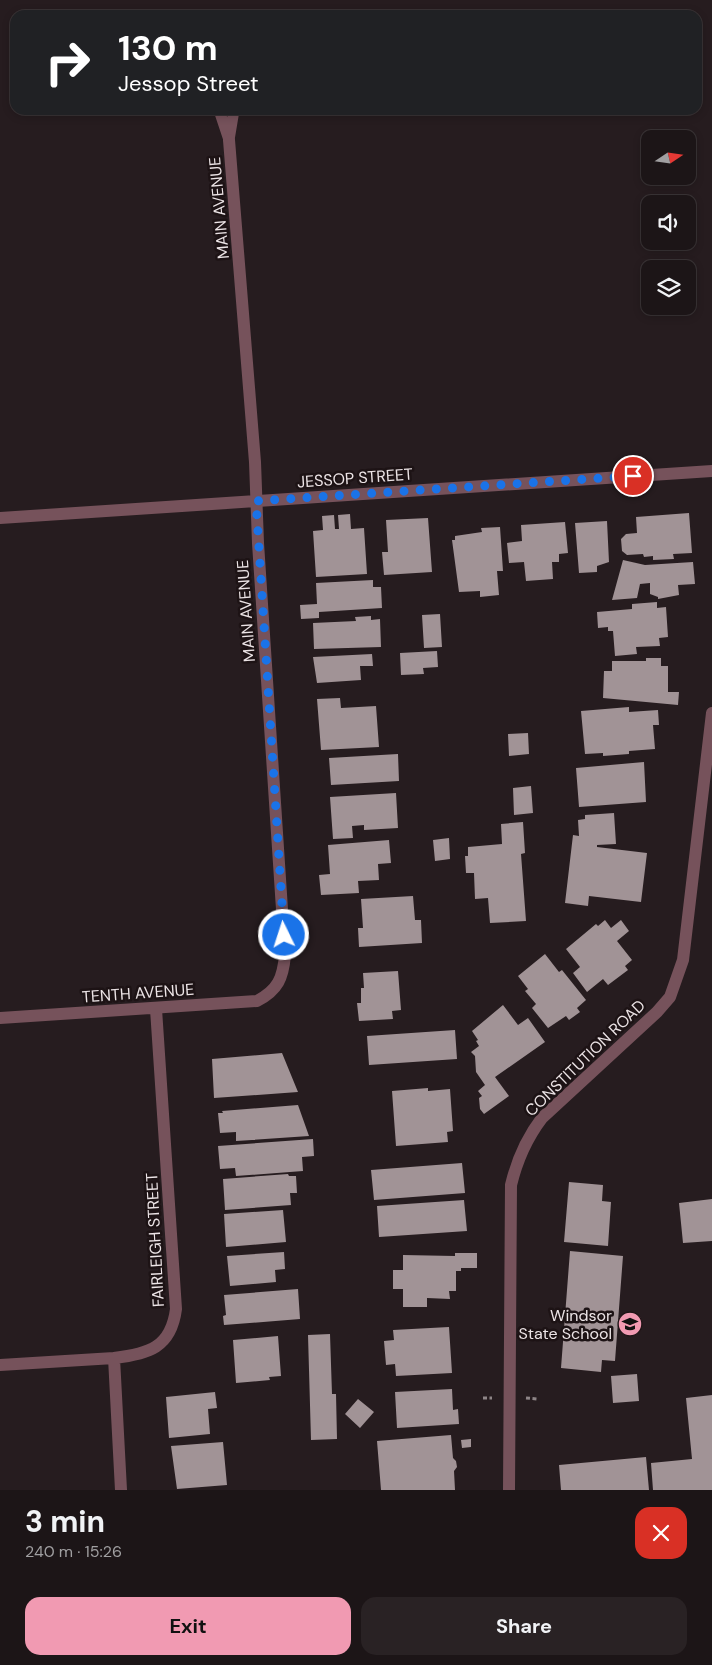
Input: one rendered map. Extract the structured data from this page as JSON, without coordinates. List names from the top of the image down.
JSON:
{
  "streets": {
    "street": [
      "MAIN AVENUE",
      "JESSOP STREET",
      "TENTH AVENUE",
      "CONSTITUTION ROAD",
      "FAIRLEIGH STREET"
    ]
  },
  "crossings": [
    ["MAIN AVENUE", "JESSOP STREET"],
    ["MAIN AVENUE", "TENTH AVENUE"],
    ["TENTH AVENUE", "FAIRLEIGH STREET"]
  ],
  "places": {
    "school or university": ["Windsor State School"]
  },
  "north": "right",
  "page": {
    "turn": ["130 m", "Jessop Street"],
    "heading": ["3 min", "240 m · 15:26"],
    "buttons": ["Exit", "Share"]
  }
}
